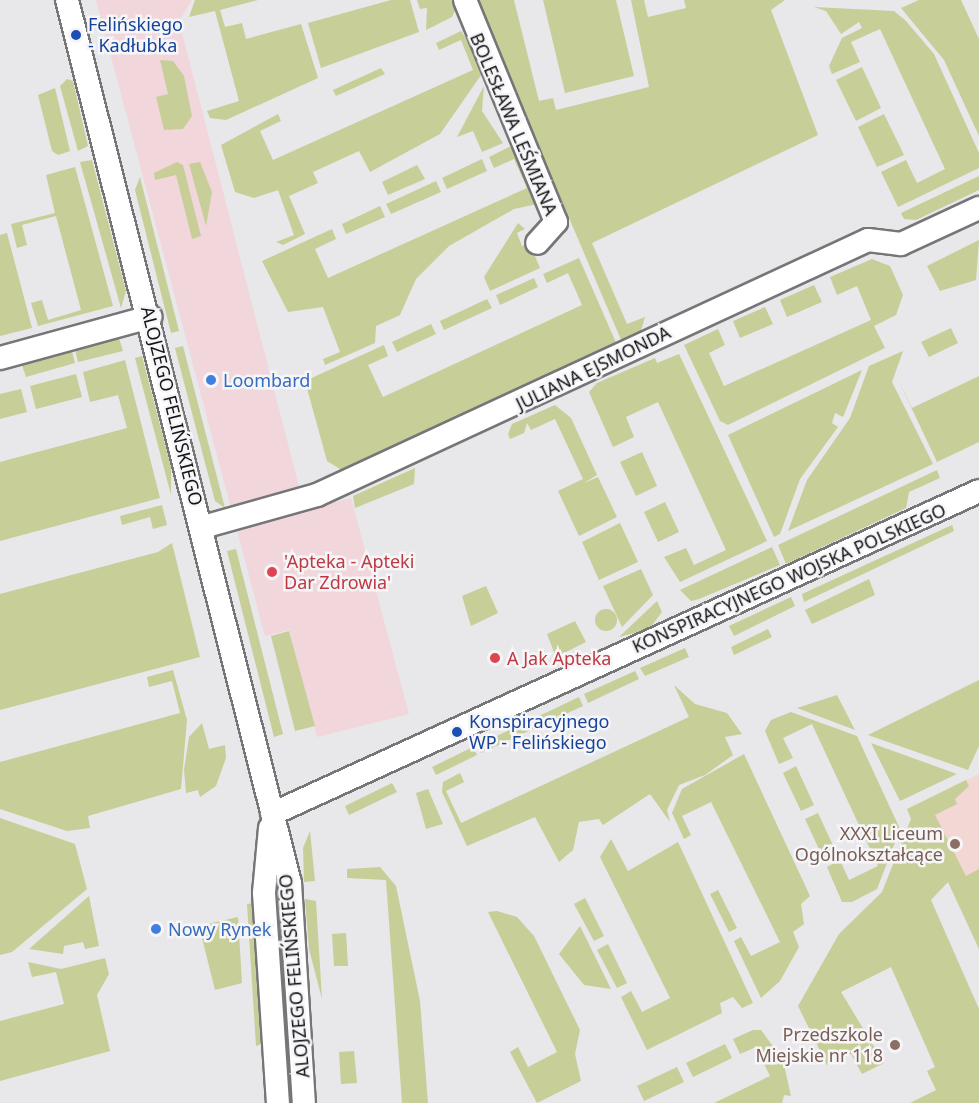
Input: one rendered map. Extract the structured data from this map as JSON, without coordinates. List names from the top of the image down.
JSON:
{
  "streets": {
    "street": [
      "BOLESŁAWA LEŚMIANA",
      "JULIANA EJSMONDA",
      "ALOJZEGO FELIŃSKIEGO",
      "KONSPIRACYJNEGO WOJSKA POLSKIEGO"
    ]
  },
  "crossings": [
    ["JULIANA EJSMONDA", "ALOJZEGO FELIŃSKIEGO"],
    ["ALOJZEGO FELIŃSKIEGO", "KONSPIRACYJNEGO WOJSKA POLSKIEGO"]
  ],
  "places": [
    "Felińskiego - Kadłubka",
    "Loombard",
    "'Apteka - Apteki Dar Zdrowia'",
    "A Jak Apteka",
    "Konspiracyjnego WP - Felińskiego",
    "XXXI Liceum Ogólnokształcące",
    "Nowy Rynek",
    "Przedszkole Miejskie nr 118"
  ]
}
